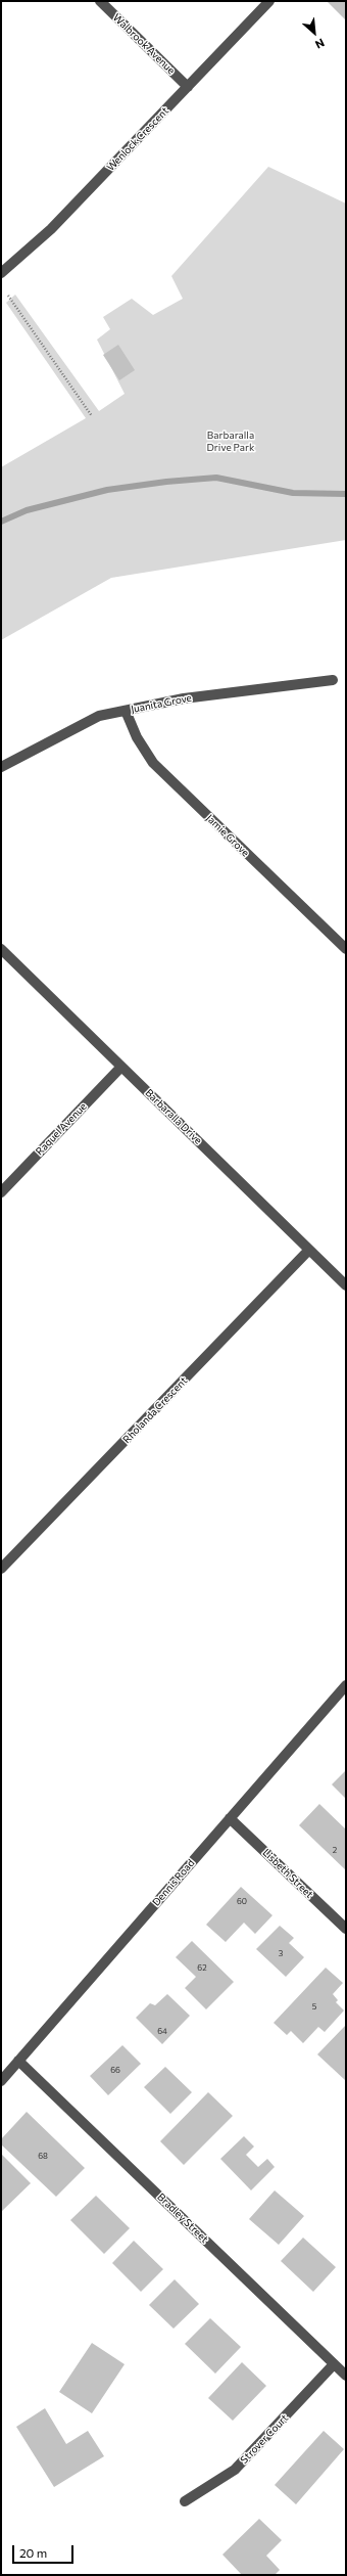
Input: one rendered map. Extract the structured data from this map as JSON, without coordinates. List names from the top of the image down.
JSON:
{
  "streets": {
    "street": [
      "Walbrook Avenue",
      "Wenlock Crescent",
      "Juanita Grove",
      "Jamie Grove",
      "Barbaralla Drive",
      "Raquel Avenue",
      "Rholanda Crescent",
      "Lisbeth Street",
      "Dennis Road",
      "Bradley Street",
      "Strover Court"
    ]
  },
  "crossings": [
    ["Walbrook Avenue", "Wenlock Crescent"],
    ["Juanita Grove", "Jamie Grove"],
    ["Barbaralla Drive", "Raquel Avenue"],
    ["Barbaralla Drive", "Rholanda Crescent"],
    ["Lisbeth Street", "Dennis Road"],
    ["Dennis Road", "Bradley Street"],
    ["Bradley Street", "Strover Court"]
  ],
  "parks": ["Barbaralla Drive Park"],
  "house_numbers": [
    "2",
    "60",
    "3",
    "62",
    "5",
    "64",
    "66",
    "68"
  ],
  "scale_bar": "20 m",
  "north": "bottom right"
}
